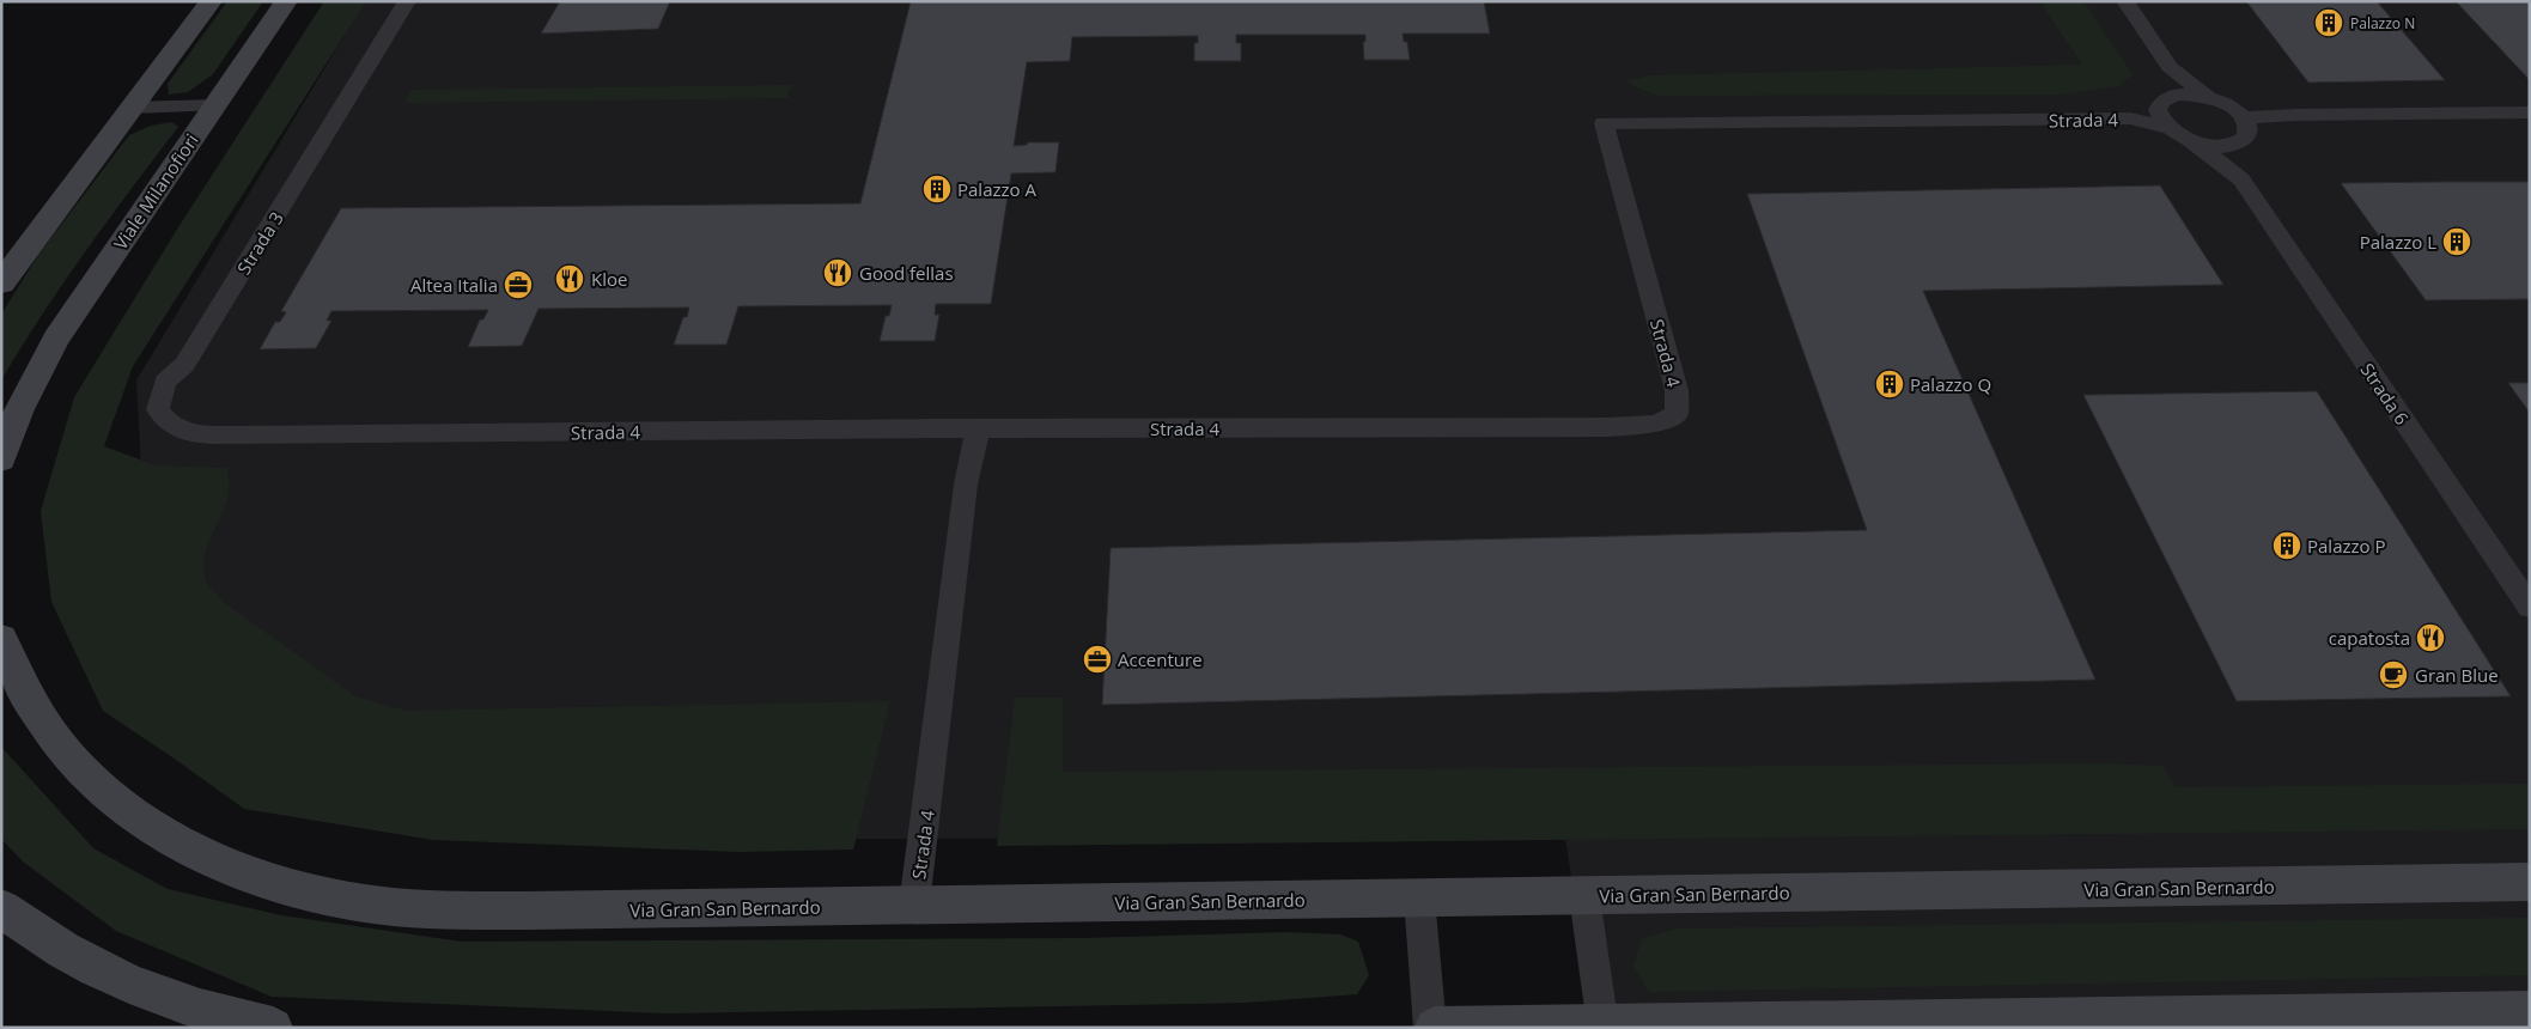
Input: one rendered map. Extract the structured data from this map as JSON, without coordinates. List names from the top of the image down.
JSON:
{
  "streets": {
    "main road": ["Viale Milanofiori", "Via Gran San Bernardo"],
    "lane": ["Strada 4", "Strada 3", "Strada 6"]
  },
  "crossings": [
    ["Strada 4", "Strada 3"],
    ["Strada 4", "Strada 6"],
    ["Strada 4", "Via Gran San Bernardo"]
  ],
  "places": {
    "building": [
      "Palazzo N",
      "Palazzo A",
      "Palazzo L",
      "Palazzo Q",
      "Palazzo P"
    ],
    "restaurant": ["Good fellas", "Kloe", "capatosta"],
    "office": ["Altea Italia", "Accenture"],
    "cafe": ["Gran Blue"]
  }
}
